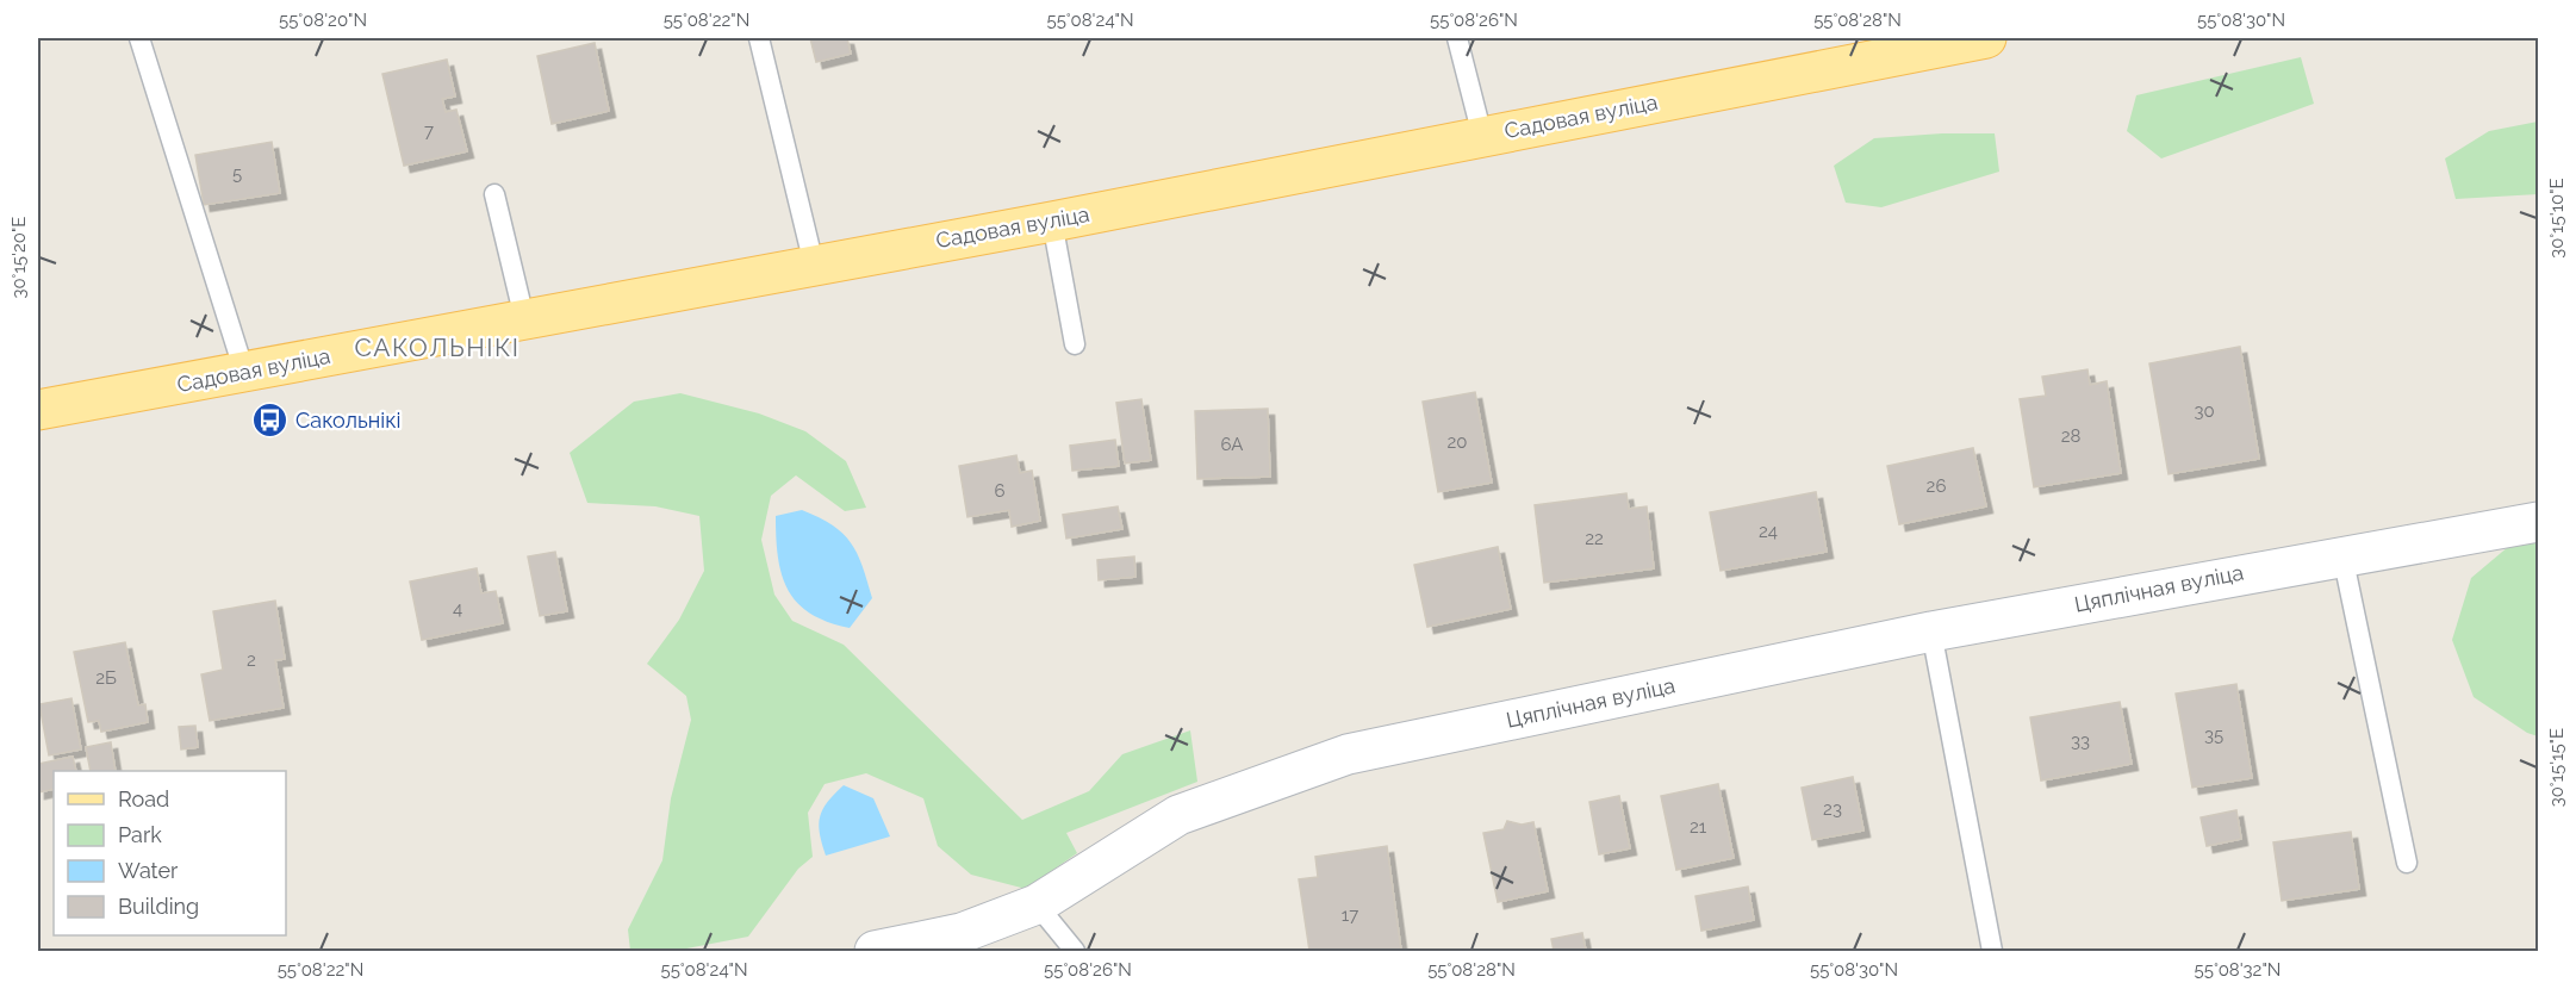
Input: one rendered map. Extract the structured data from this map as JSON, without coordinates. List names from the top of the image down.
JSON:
{
  "streets": {
    "main road": ["Садовая вуліца"],
    "street": ["Цяплічная вуліца"]
  },
  "districts": ["САКОЛЬНІКІ"],
  "places": {
    "bus stop": ["Сакольнікі"]
  },
  "house_numbers": [
    "7",
    "5",
    "30",
    "28",
    "20",
    "6А",
    "26",
    "6",
    "24",
    "22",
    "4",
    "2",
    "2Б",
    "35",
    "33",
    "23",
    "21",
    "17"
  ],
  "legend": [
    "Road",
    "Park",
    "Water",
    "Building"
  ],
  "coordinates": [
    "55°08'20\"N",
    "55°08'22\"N",
    "55°08'24\"N",
    "55°08'26\"N",
    "55°08'28\"N",
    "55°08'30\"N",
    "30°15'10\"E",
    "30°15'20\"E",
    "30°15'15\"E",
    "55°08'32\"N"
  ]
}
